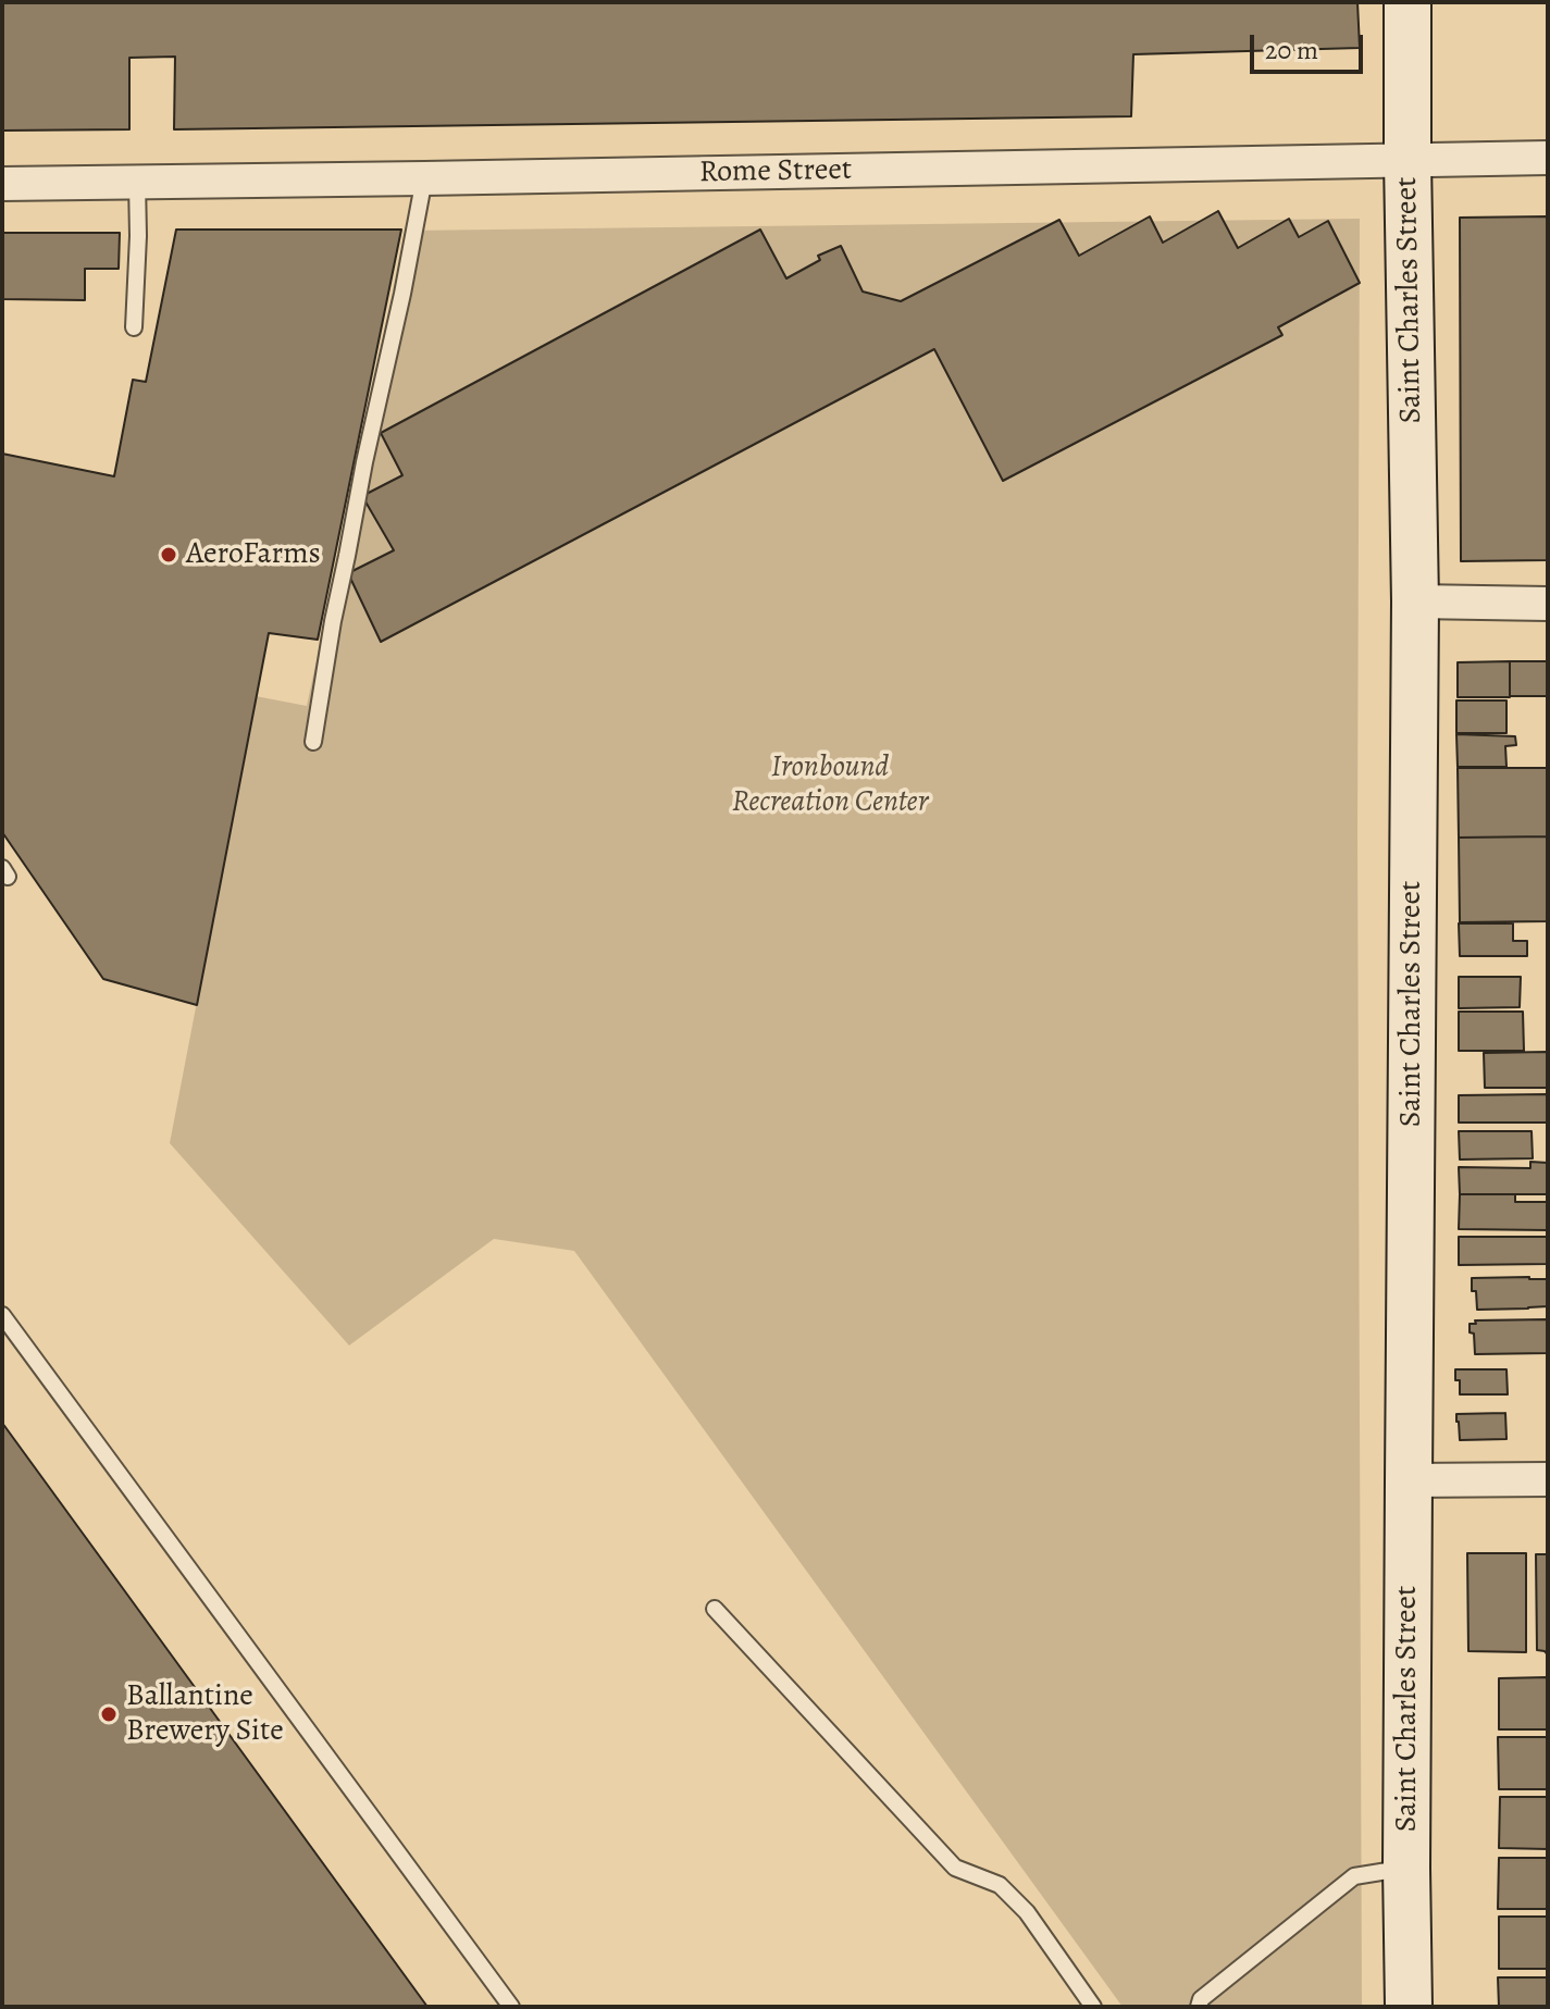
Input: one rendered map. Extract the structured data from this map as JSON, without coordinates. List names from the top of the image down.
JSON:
{
  "streets": {
    "street": ["Rome Street", "Saint Charles Street"]
  },
  "crossings": [
    ["Rome Street", "Saint Charles Street"]
  ],
  "parks": ["Ironbound Recreation Center"],
  "places": ["AeroFarms", "Ballantine Brewery Site"],
  "scale_bar": "20 m"
}
